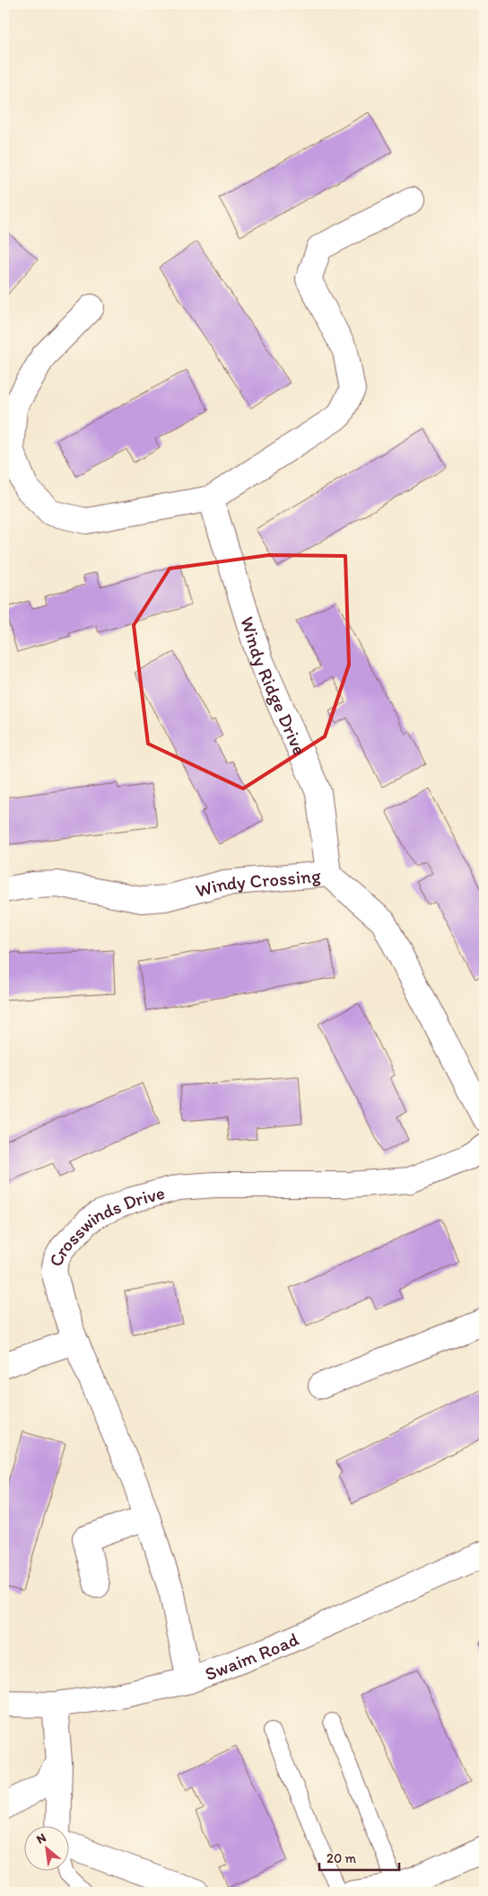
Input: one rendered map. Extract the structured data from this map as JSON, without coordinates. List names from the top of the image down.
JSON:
{
  "streets": {
    "street": [
      "Windy Ridge Drive",
      "Windy Crossing",
      "Crosswinds Drive",
      "Swaim Road"
    ]
  },
  "crossings": [
    ["Windy Ridge Drive", "Windy Crossing"],
    ["Crosswinds Drive", "Swaim Road"]
  ],
  "scale_bar": "20 m",
  "north": "top left"
}
